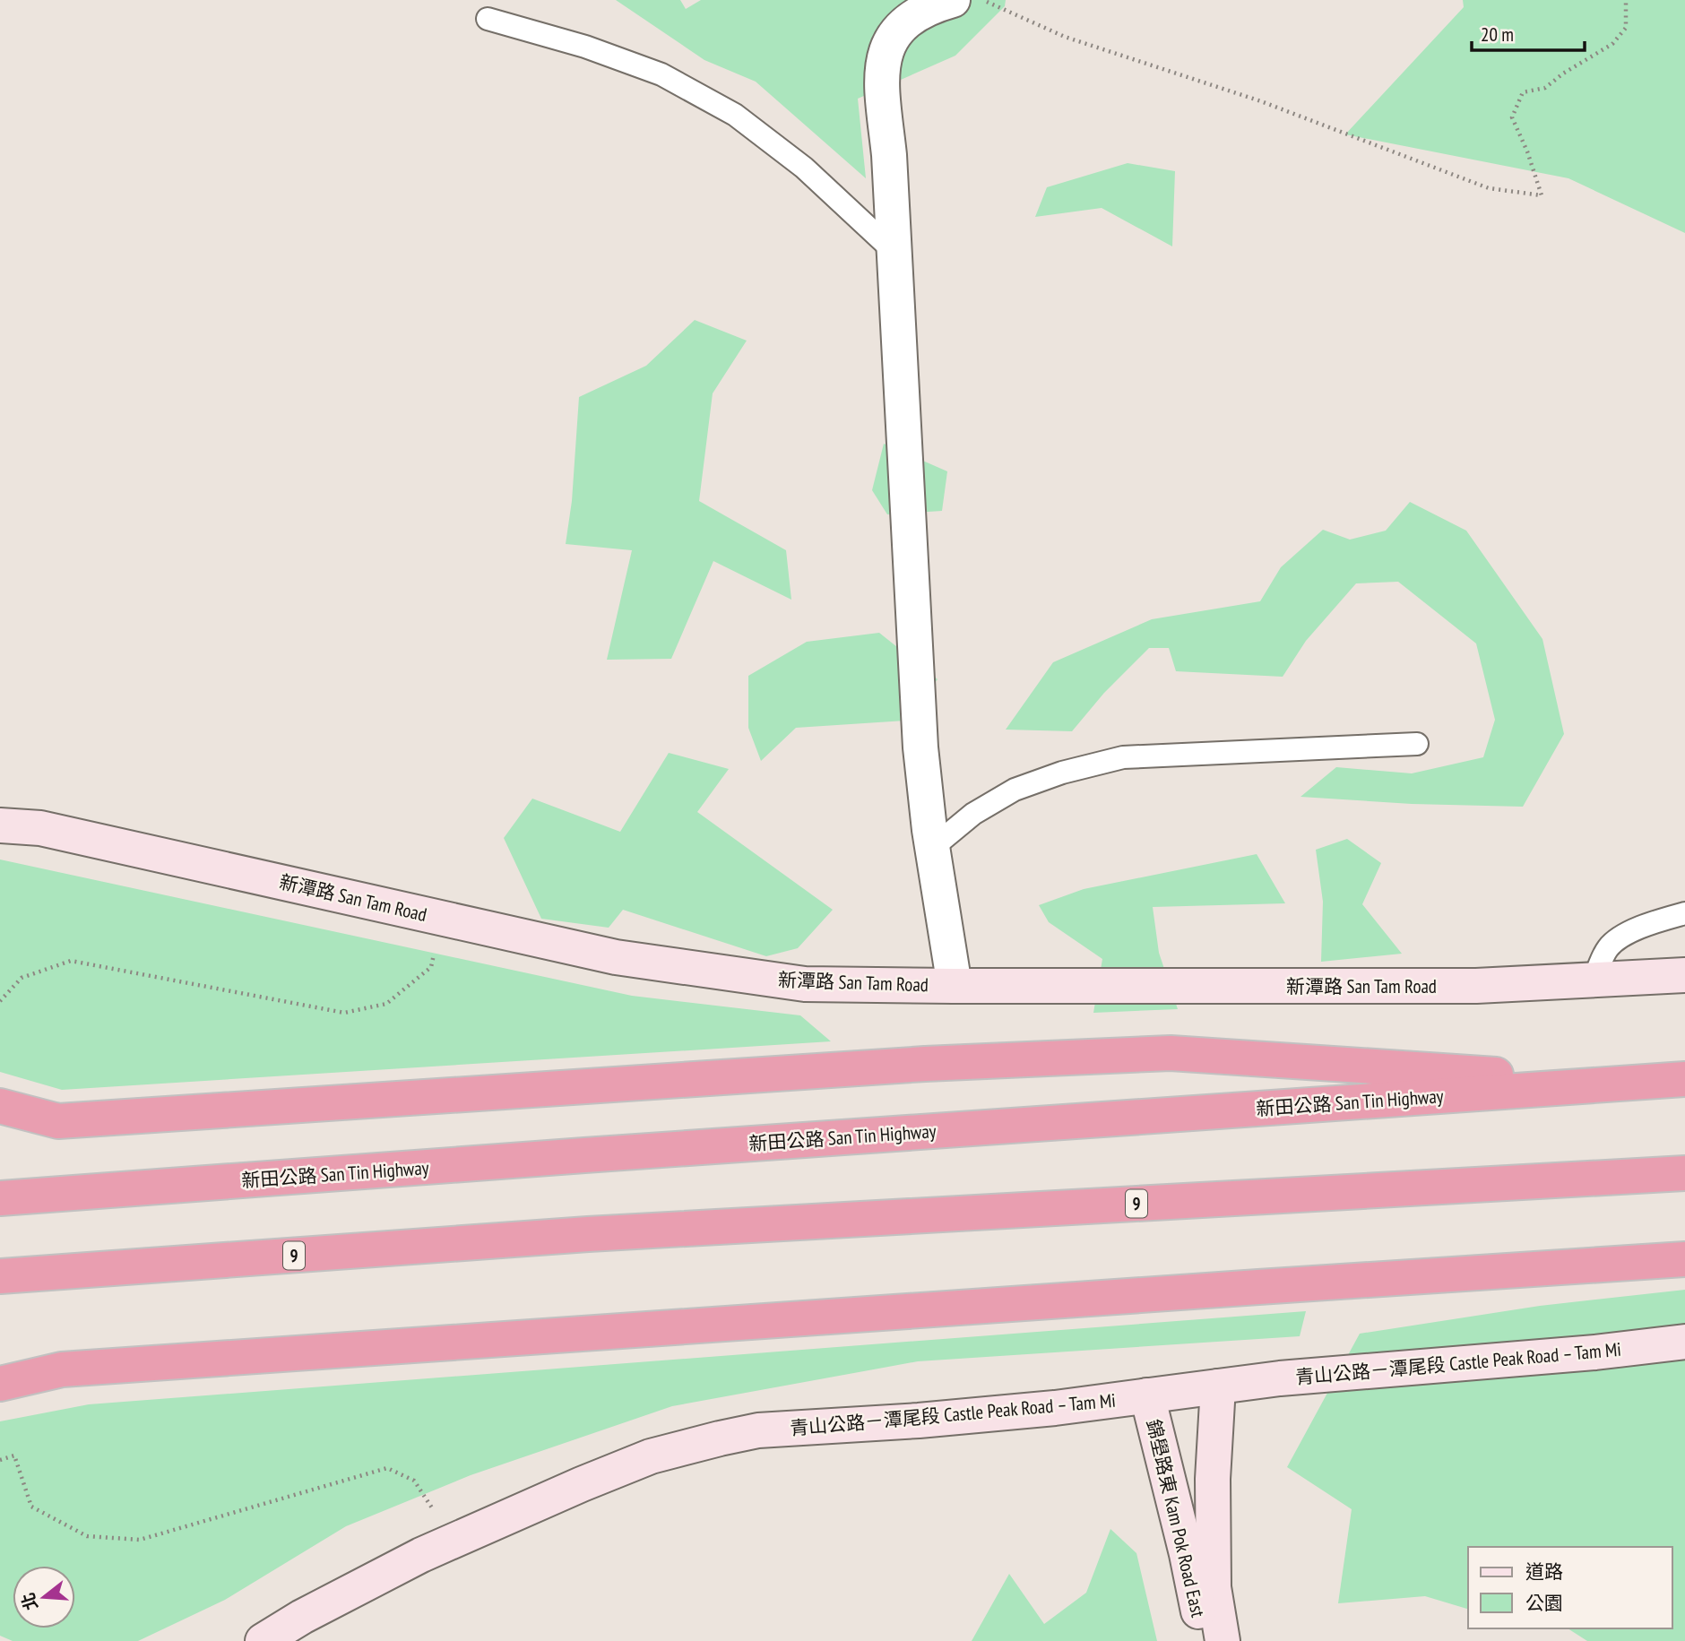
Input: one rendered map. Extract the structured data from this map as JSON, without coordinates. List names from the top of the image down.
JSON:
{
  "streets": {
    "highway": ["新田公路 San Tin Highway", "9"],
    "street": ["新潭路 San Tam Road", "青山公路－潭尾段 Castle Peak Road – Tam Mi", "錦壆路東 Kam Pok Road East"]
  },
  "crossings": [
    ["青山公路－潭尾段 Castle Peak Road – Tam Mi", "錦壆路東 Kam Pok Road East"]
  ],
  "legend": ["道路", "公園"],
  "scale_bar": "20 m",
  "north": "left"
}
